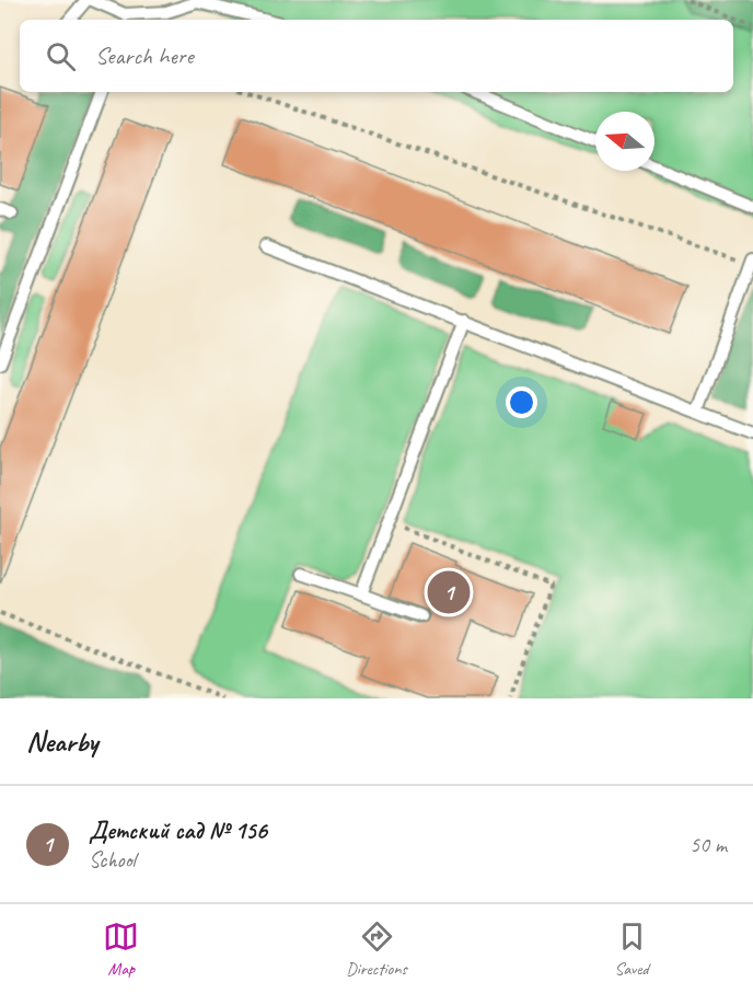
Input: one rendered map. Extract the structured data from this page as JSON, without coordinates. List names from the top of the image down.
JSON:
{
  "north": "left",
  "page": {
    "search": "Search here",
    "pins": "1",
    "heading": "Nearby",
    "list": [
      {
        "mark": "1",
        "name": "Детский сад № 156",
        "note": "School",
        "value": "50 m"
      }
    ],
    "nav": ["Map", "Directions", "Saved"]
  }
}
